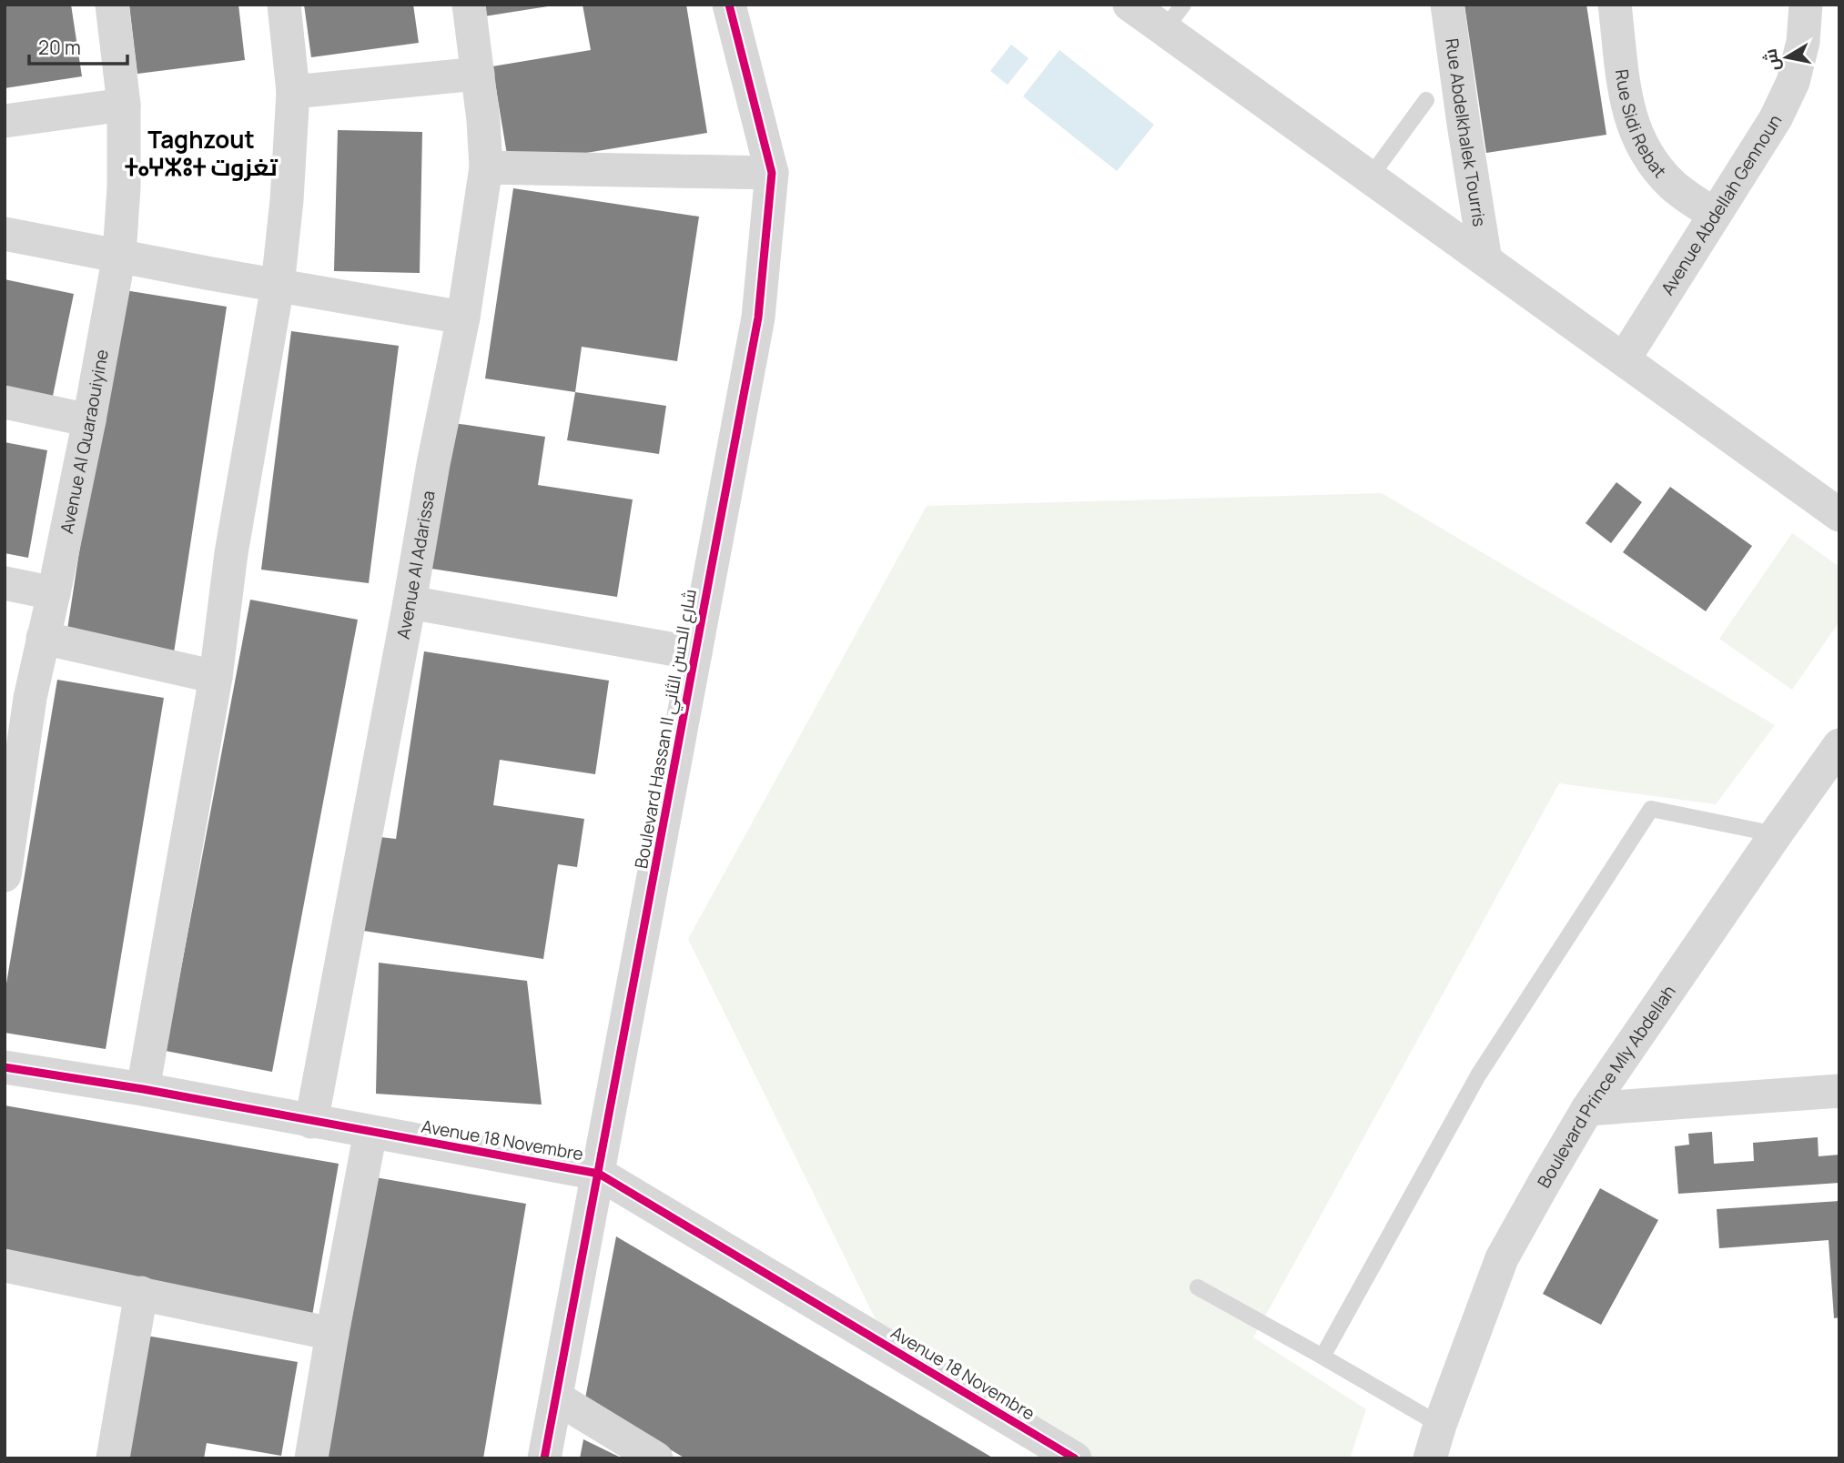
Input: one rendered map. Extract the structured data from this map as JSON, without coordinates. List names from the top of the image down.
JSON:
{
  "streets": {
    "street": [
      "Rue Sidi Rebat",
      "Rue Abdelkhalek Tourris",
      "Avenue Abdellah Gennoun",
      "Avenue Al Quaraouiyine",
      "Avenue Al Adarissa",
      "Boulevard Hassan II شارع الحسن الثاني",
      "Boulevard Prince Mly Abdellah",
      "Avenue 18 Novembre"
    ]
  },
  "crossings": [
    ["Rue Sidi Rebat", "Avenue Abdellah Gennoun"],
    ["Avenue Al Adarissa", "Avenue 18 Novembre"],
    ["Boulevard Hassan II شارع الحسن الثاني", "Avenue 18 Novembre"]
  ],
  "districts": ["Taghzout ⵜⴰⵖⵣⵓⵜ تغزوت"],
  "scale_bar": "20 m",
  "north": "left"
}
